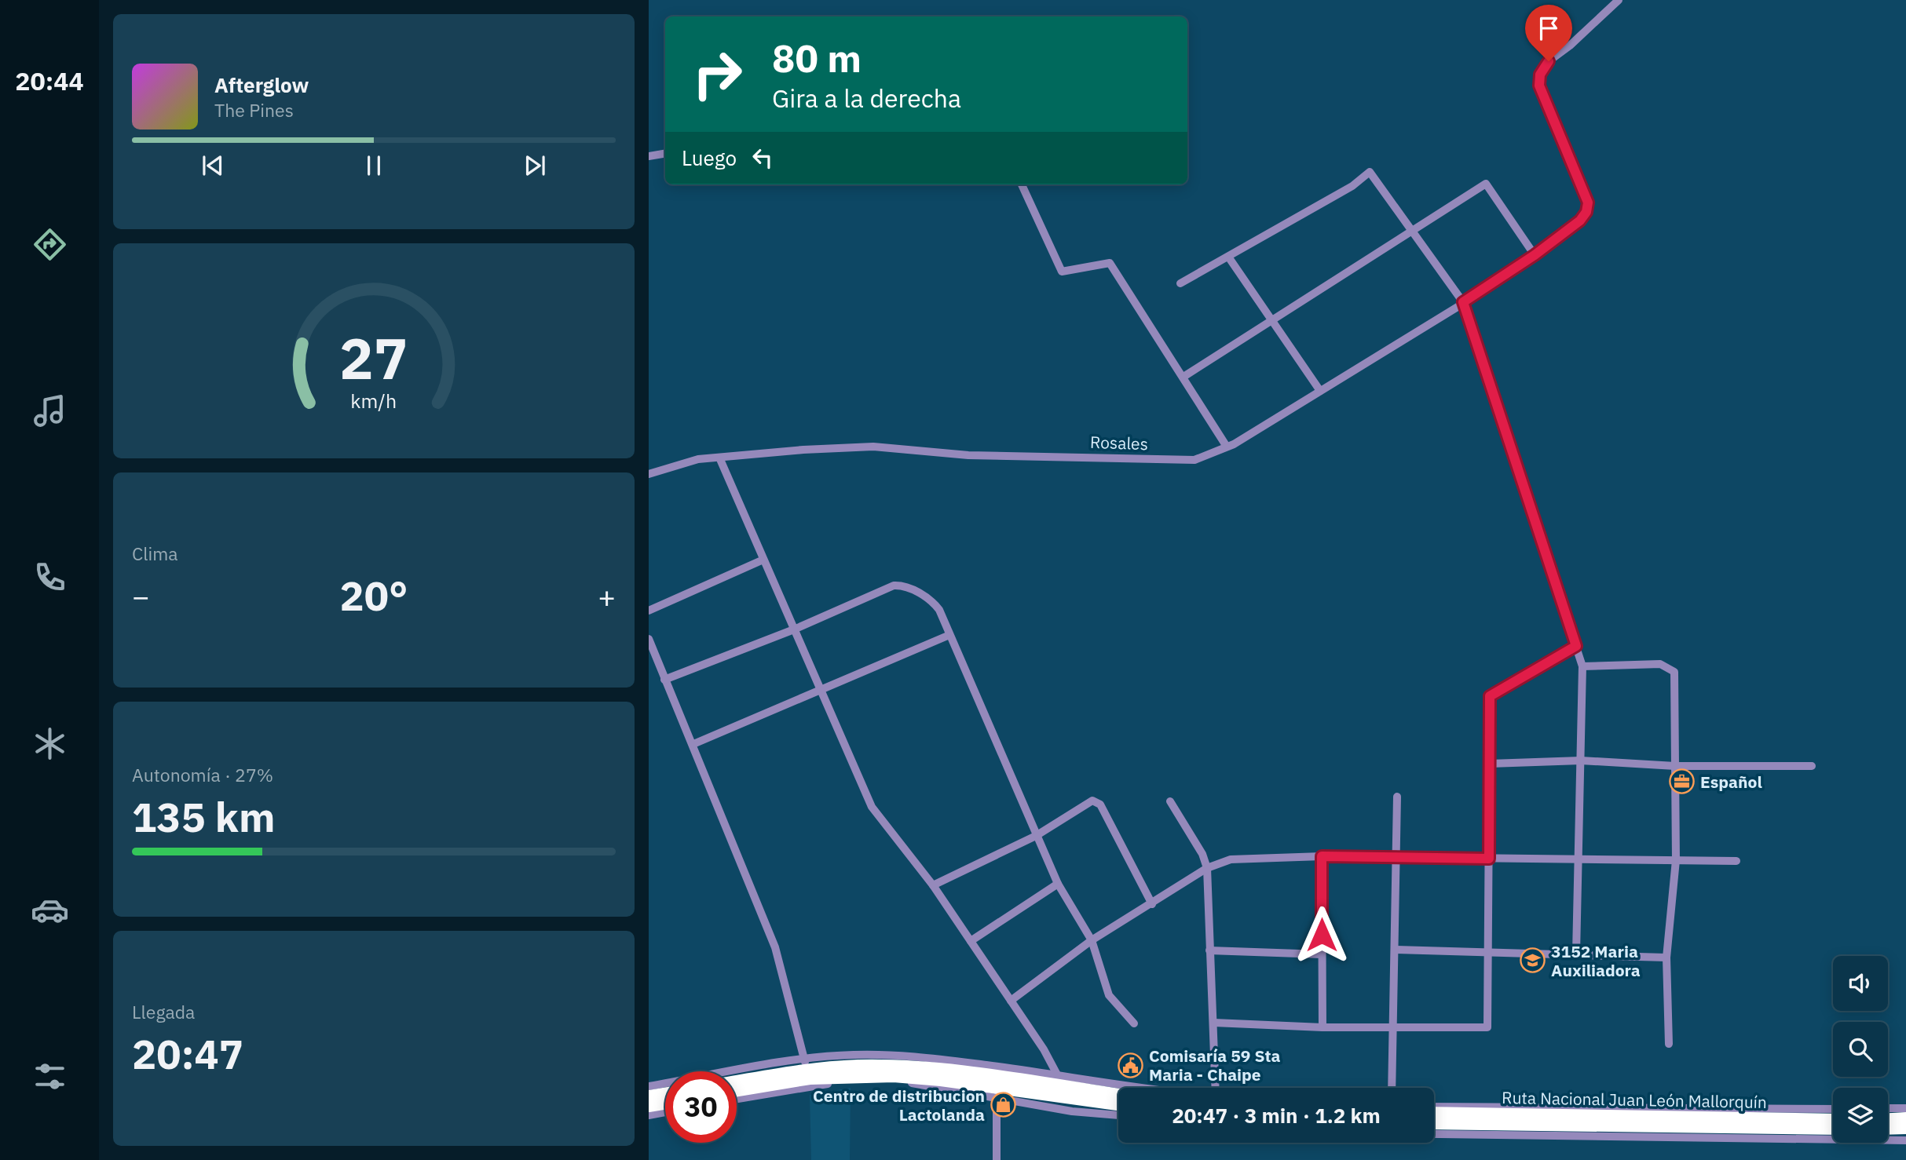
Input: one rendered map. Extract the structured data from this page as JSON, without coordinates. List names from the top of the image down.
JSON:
{
  "streets": {
    "highway": ["Ruta Nacional Juan León Mallorquín"],
    "street": ["Rosales"]
  },
  "places": {
    "office": ["Español"],
    "school or university": ["3152 Maria Auxiliadora"],
    "public building": ["Comisaría 59 Sta Maria - Chaipe"],
    "shop": ["Centro de distribucion Lactolanda"]
  },
  "page": {
    "tabs": "20:44",
    "turn": ["80 m", "Gira a la derecha"],
    "song": ["Afterglow", "The Pines"],
    "then": "Luego",
    "tile": [
      "Clima",
      ["Autonomía · 27%", "135 km"],
      ["Llegada", "20:47"]
    ],
    "heat": ["−", "20°", "+"],
    "limit": "30",
    "trip": "20:47 · 3 min · 1.2 km",
    "gauge": ["27", "km/h"]
  }
}
